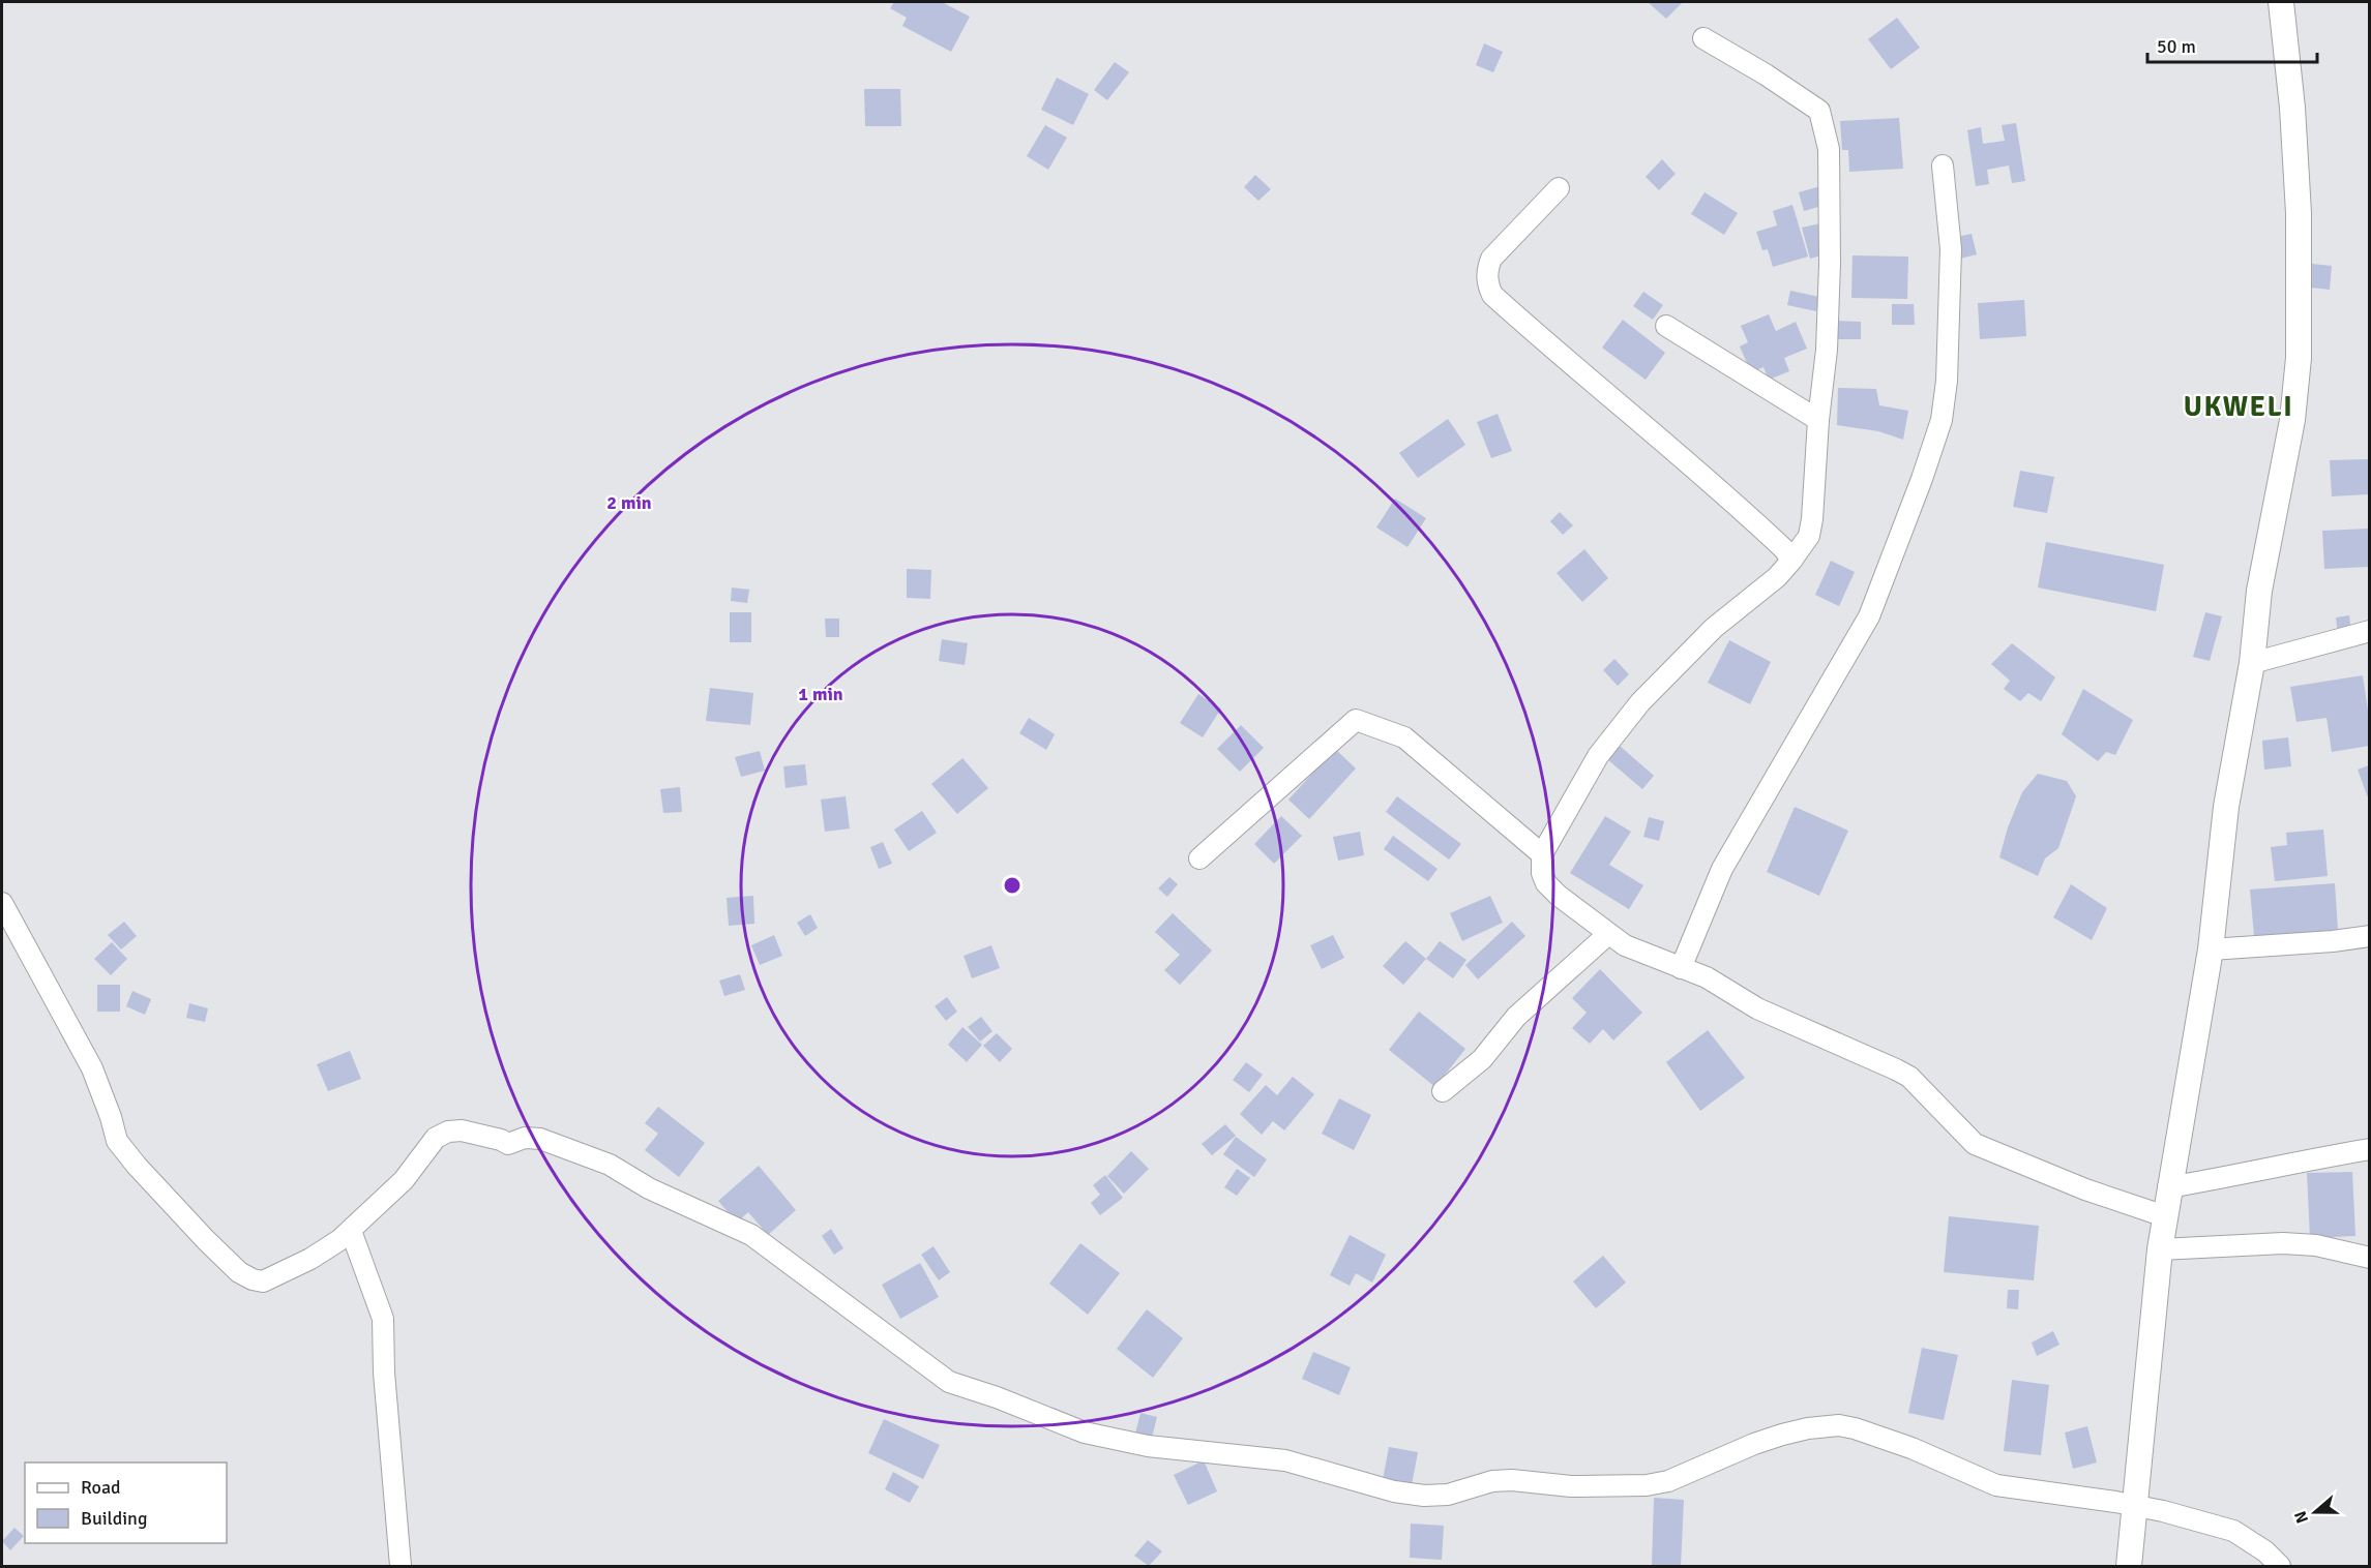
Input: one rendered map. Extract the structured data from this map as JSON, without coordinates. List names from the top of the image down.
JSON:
{
  "districts": ["UKWELI"],
  "legend": ["Road", "Building"],
  "scale_bar": "50 m",
  "north": "left",
  "rings": ["2 min", "1 min"]
}
